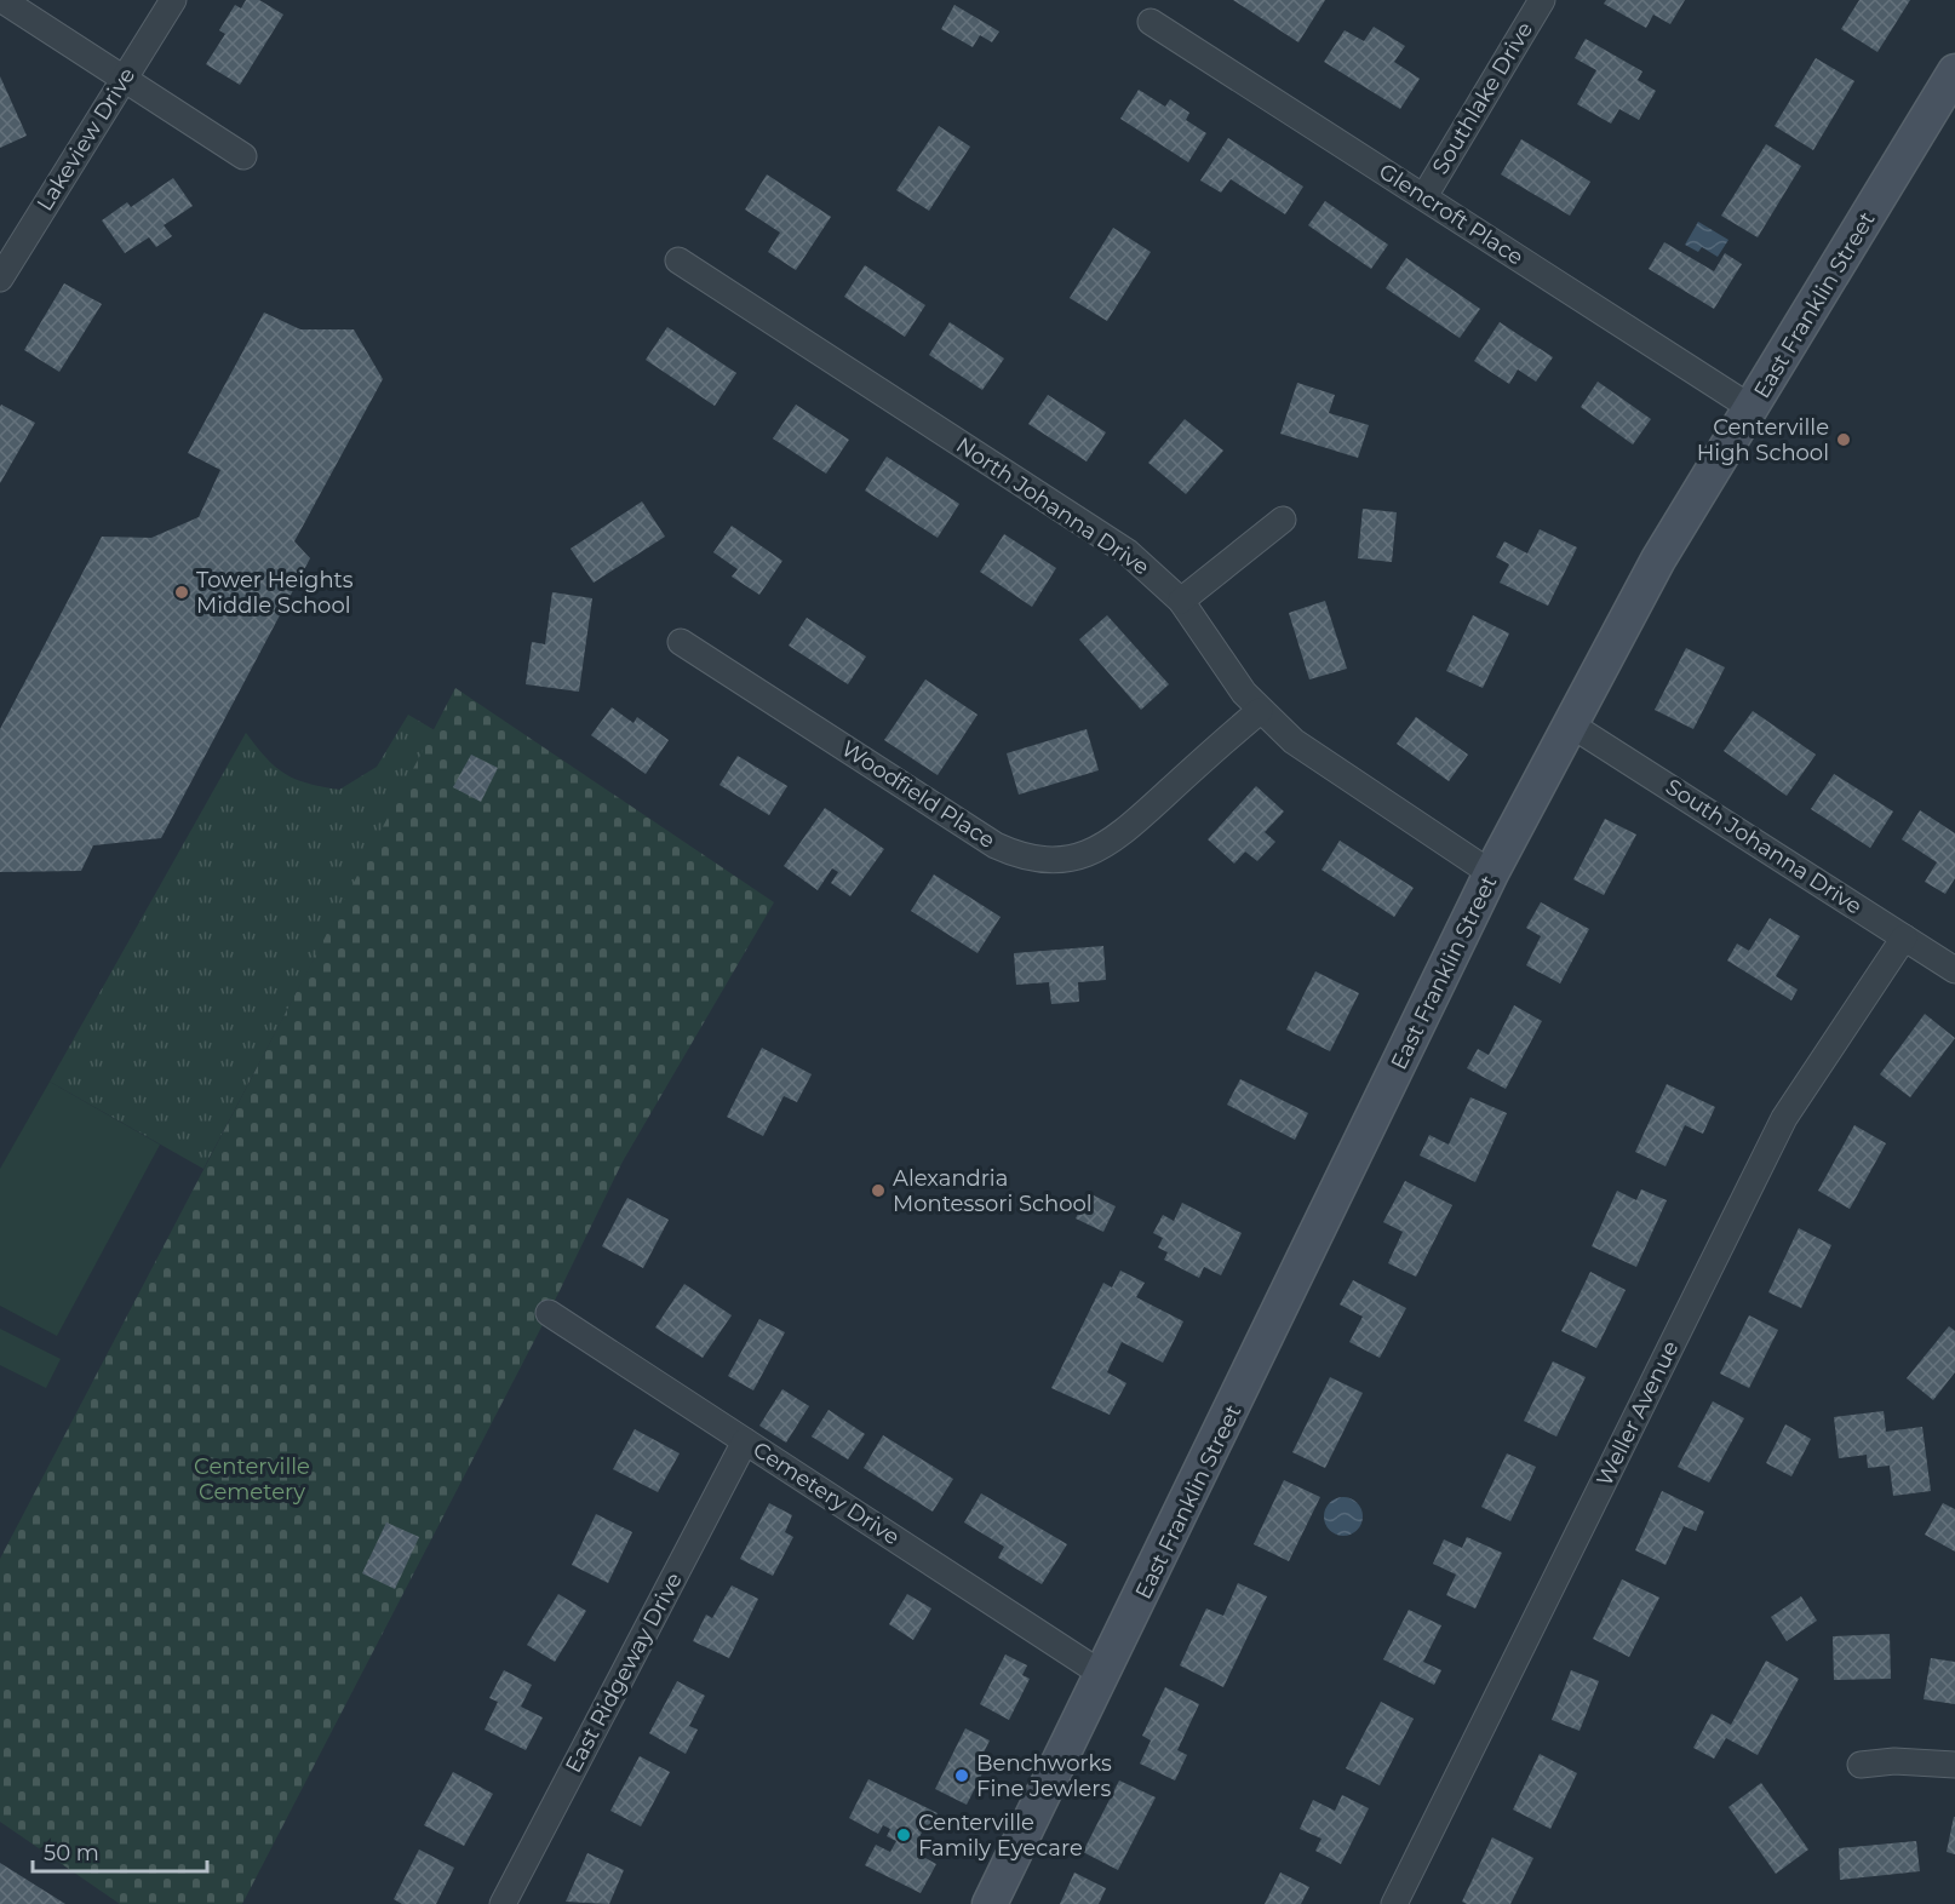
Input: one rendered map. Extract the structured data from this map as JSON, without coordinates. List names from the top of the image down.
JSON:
{
  "streets": {
    "street": [
      "Southlake Drive",
      "Lakeview Drive",
      "Glencroft Place",
      "East Franklin Street",
      "North Johanna Drive",
      "Woodfield Place",
      "South Johanna Drive",
      "Weller Avenue",
      "Cemetery Drive",
      "East Ridgeway Drive"
    ]
  },
  "crossings": [
    ["Southlake Drive", "Glencroft Place"],
    ["Glencroft Place", "East Franklin Street"],
    ["East Franklin Street", "North Johanna Drive"],
    ["East Franklin Street", "South Johanna Drive"],
    ["East Franklin Street", "Cemetery Drive"],
    ["North Johanna Drive", "Woodfield Place"],
    ["South Johanna Drive", "Weller Avenue"],
    ["Cemetery Drive", "East Ridgeway Drive"]
  ],
  "parks": ["Centerville Cemetery"],
  "places": [
    "Centerville High School",
    "Tower Heights Middle School",
    "Alexandria Montessori School",
    "Benchworks Fine Jewlers",
    "Centerville Family Eyecare"
  ],
  "scale_bar": "50 m"
}
